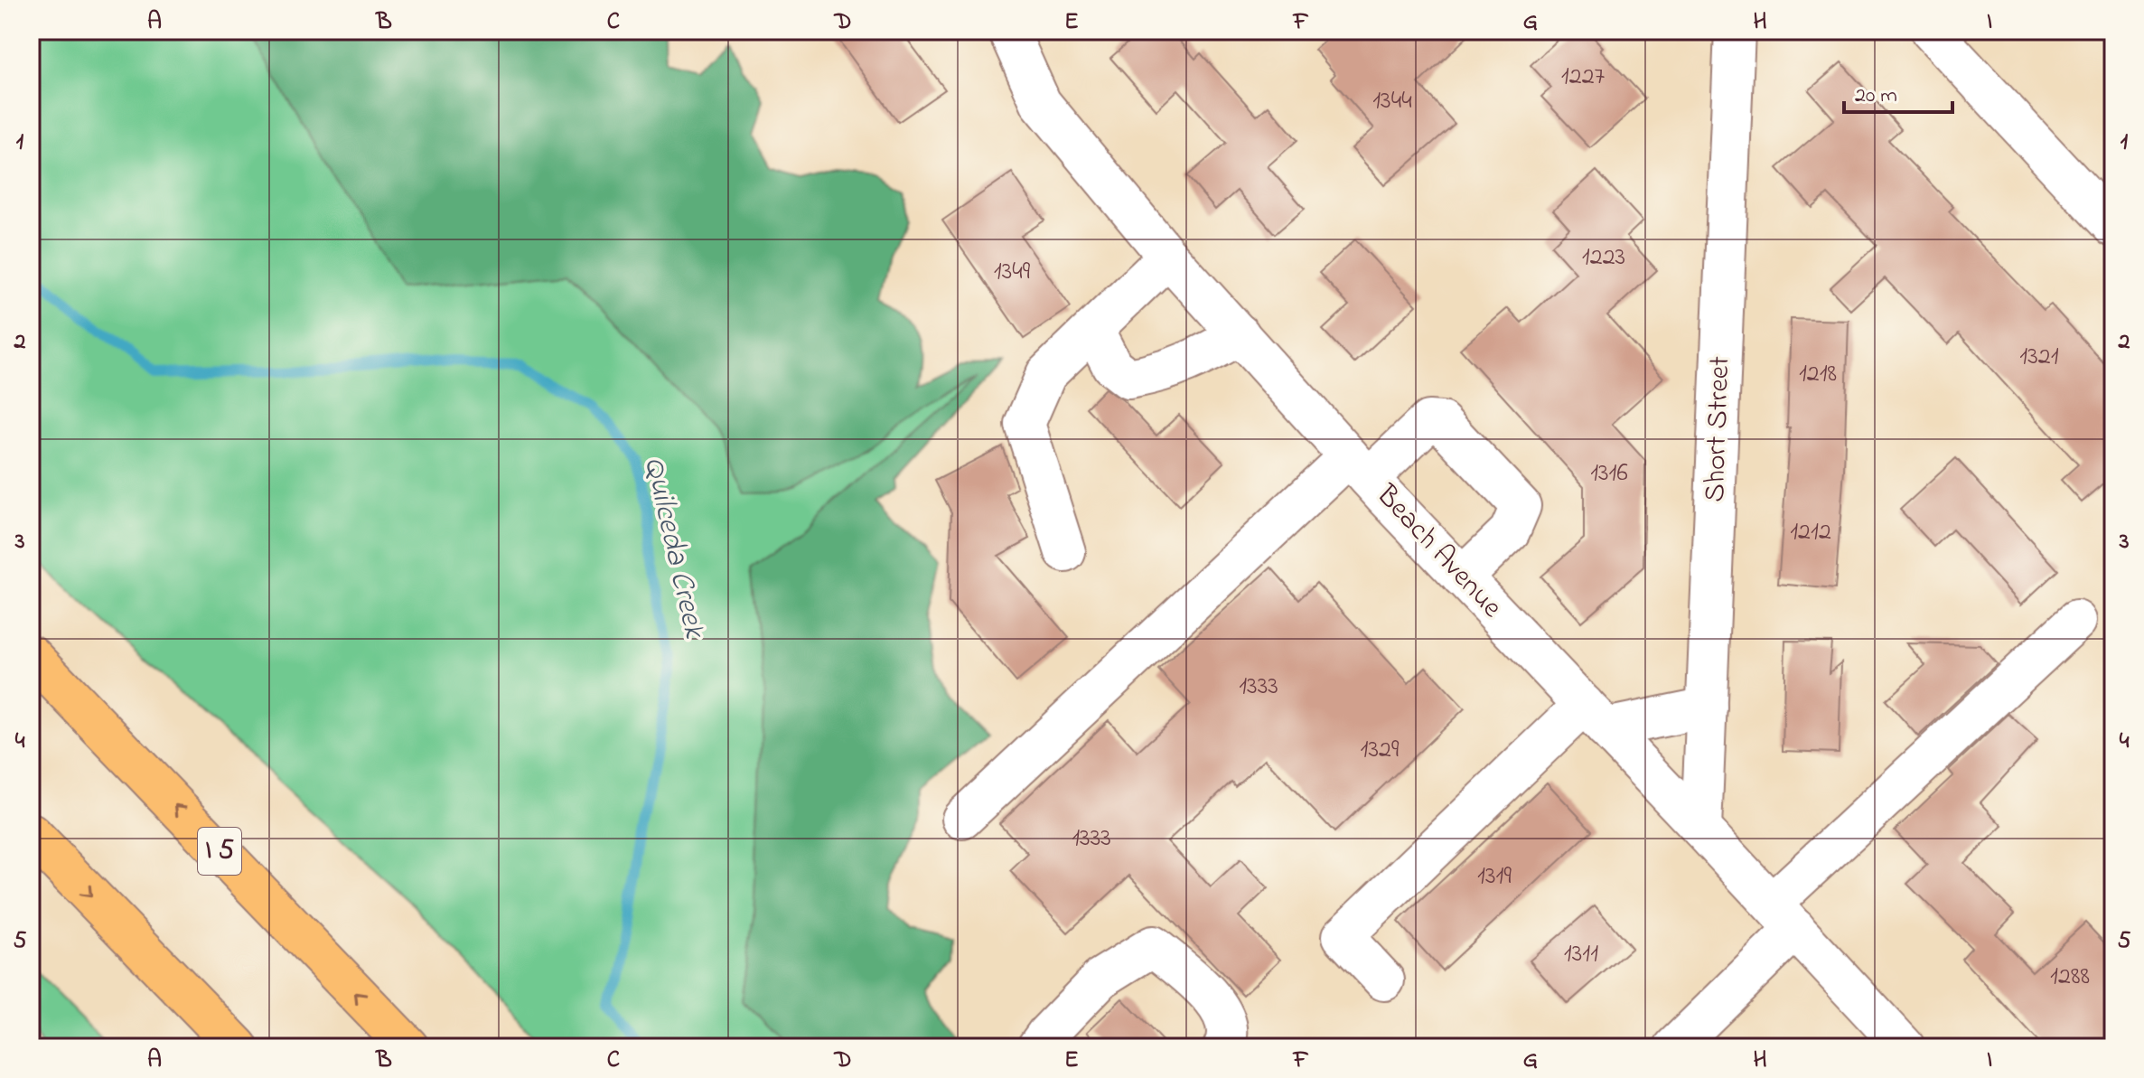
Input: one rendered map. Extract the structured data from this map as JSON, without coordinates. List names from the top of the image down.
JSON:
{
  "streets": {
    "highway": ["I 5"],
    "street": ["Short Street", "Beach Avenue"]
  },
  "crossings": [
    ["Short Street", "Beach Avenue"]
  ],
  "water": ["Quilceda Creek"],
  "house_numbers": [
    "1227",
    "1344",
    "1223",
    "1349",
    "1321",
    "1218",
    "1316",
    "1212",
    "1333",
    "1329",
    "1333",
    "1319",
    "1311",
    "1288"
  ],
  "scale_bar": "20 m",
  "grid": {
    "columns": [
      "A",
      "B",
      "C",
      "D",
      "E",
      "F",
      "G",
      "H",
      "I"
    ],
    "rows": [
      "1",
      "2",
      "3",
      "4",
      "5"
    ]
  }
}
